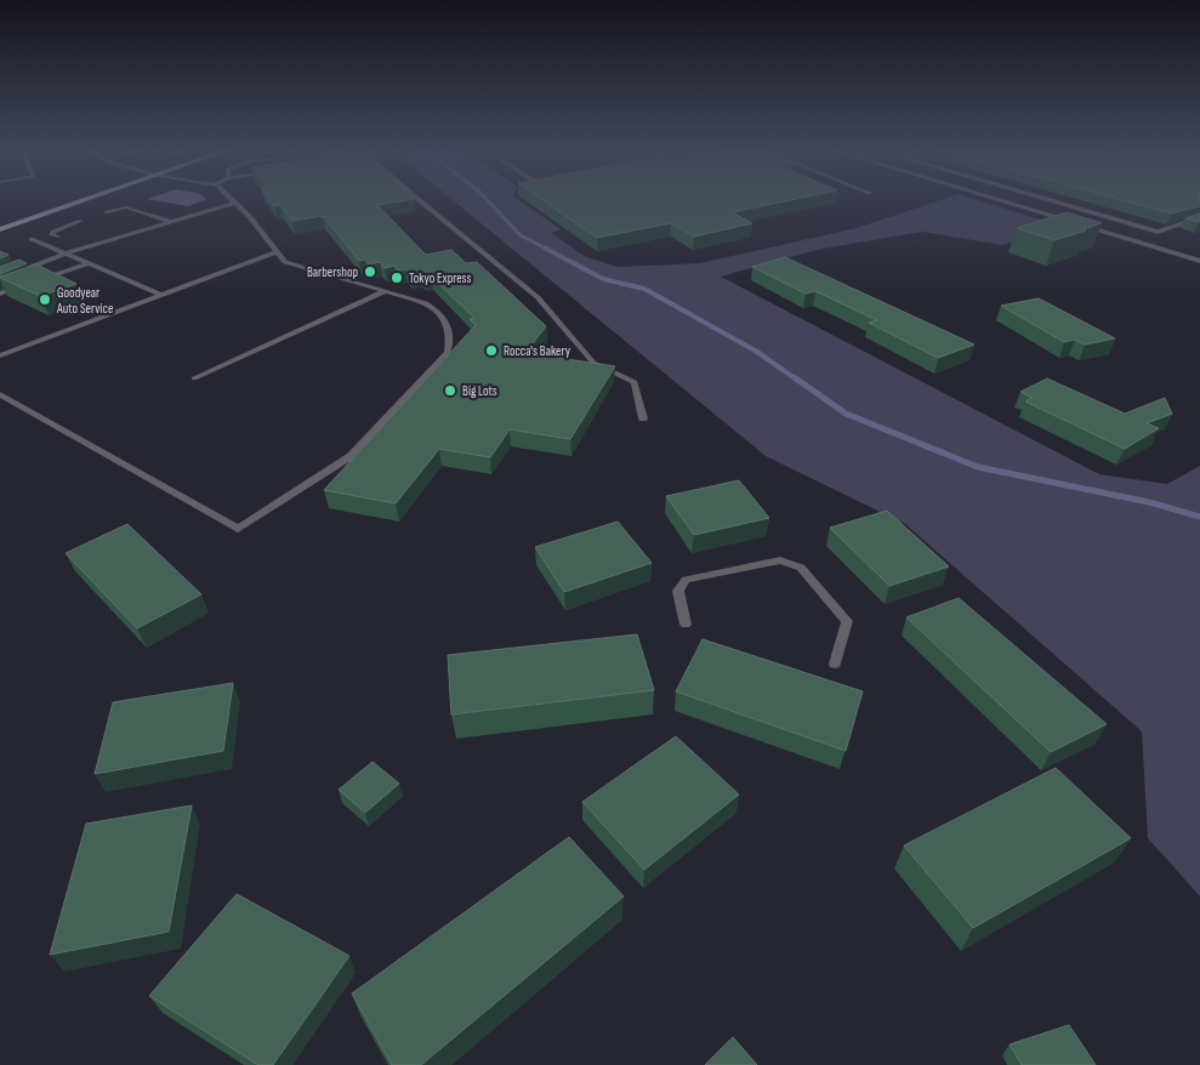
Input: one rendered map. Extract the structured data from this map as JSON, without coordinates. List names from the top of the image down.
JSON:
{
  "places": [
    "Barbershop",
    "Tokyo Express",
    "Goodyear Auto Service",
    "Rocca's Bakery",
    "Big Lots"
  ]
}
